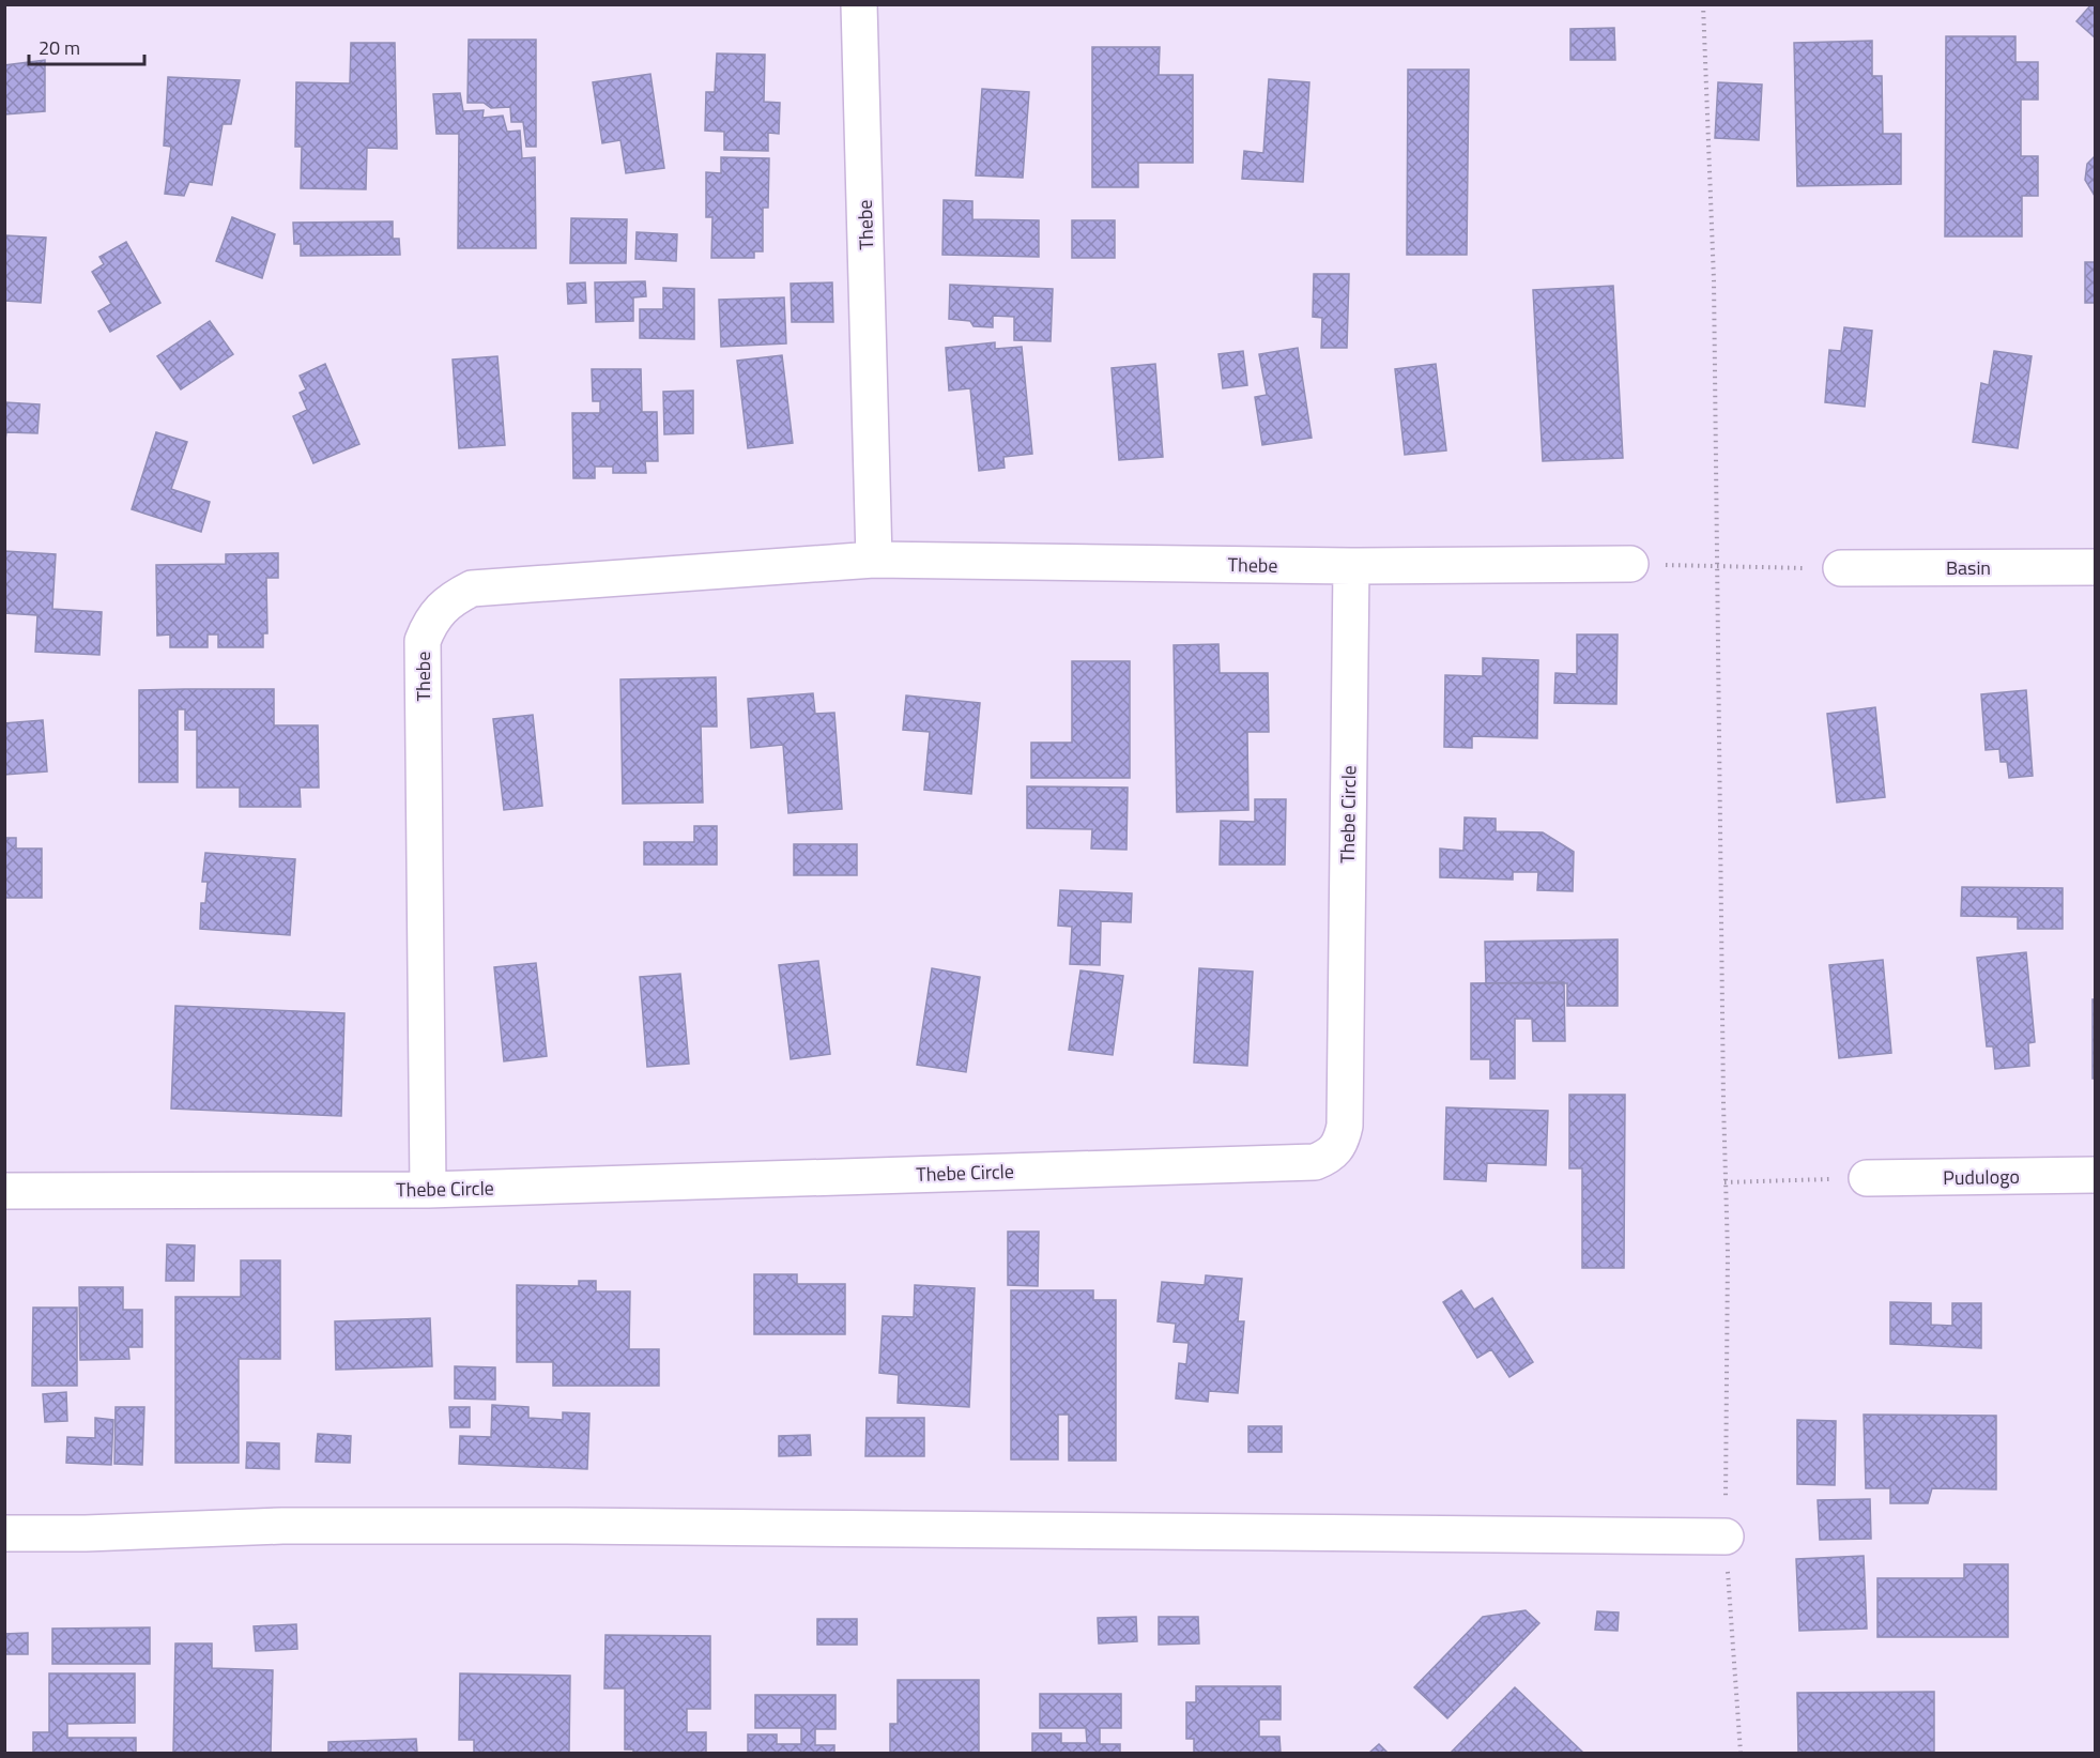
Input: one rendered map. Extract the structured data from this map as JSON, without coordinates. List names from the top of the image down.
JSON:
{
  "streets": {
    "street": [
      "Thebe",
      "Basin",
      "Thebe Circle",
      "Pudulogo"
    ]
  },
  "crossings": [
    ["Thebe", "Thebe Circle"]
  ],
  "scale_bar": "20 m"
}
